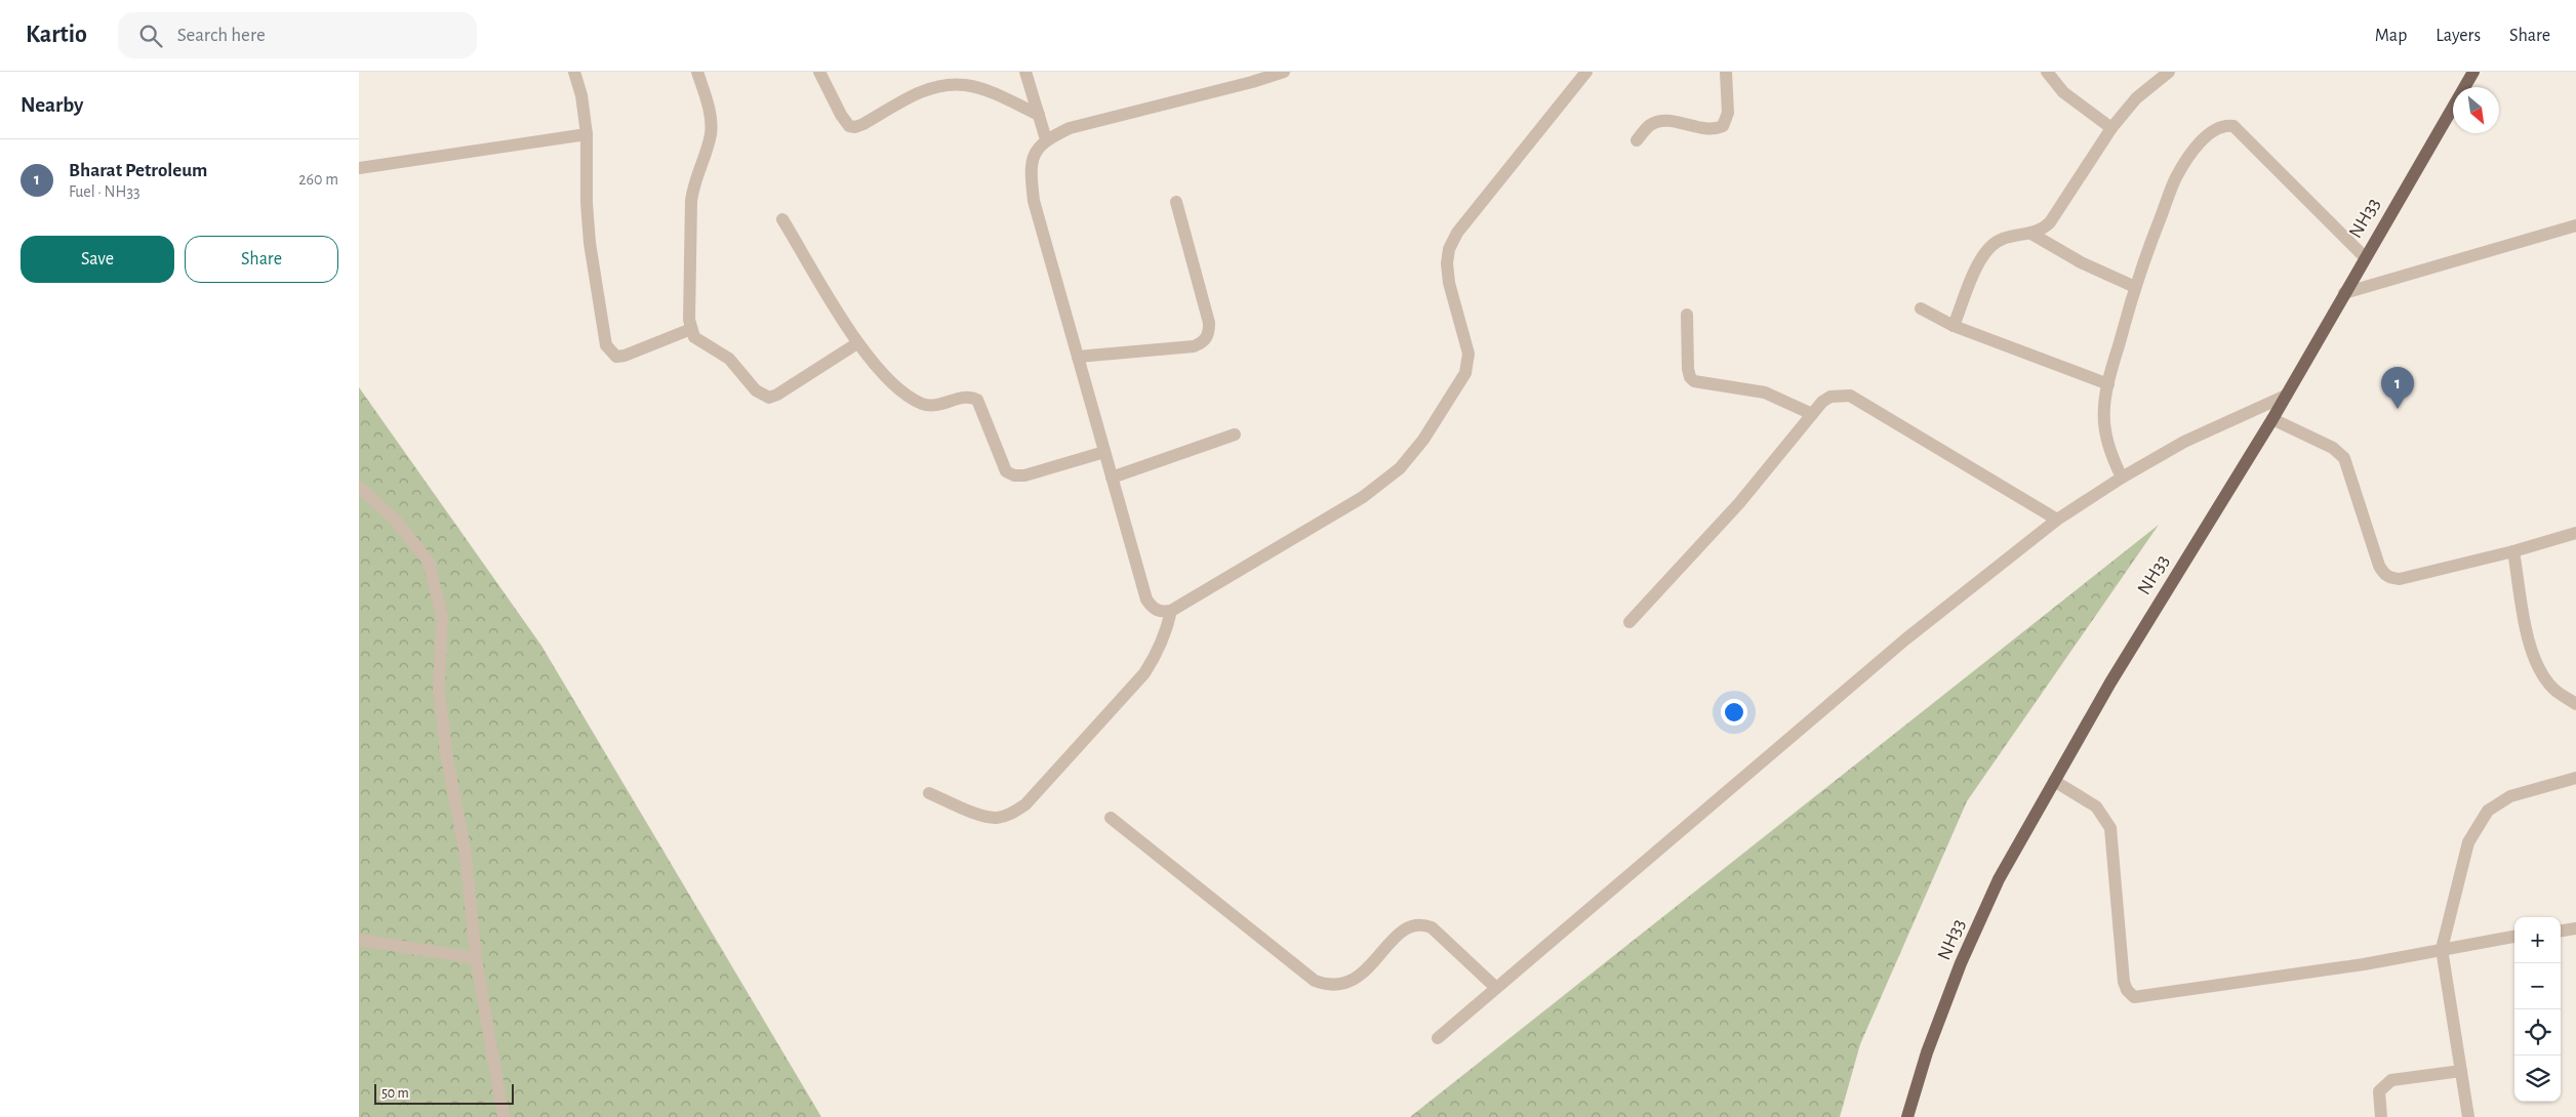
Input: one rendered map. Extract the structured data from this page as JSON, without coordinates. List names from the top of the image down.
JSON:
{
  "streets": {
    "main road": ["NH33"]
  },
  "scale_bar": "50 m",
  "north": "bottom right",
  "page": {
    "header": "Kartio",
    "search": "Search here",
    "nav": ["Map", "Layers", "Share"],
    "heading": "Nearby",
    "list": [
      {
        "mark": "1",
        "name": "Bharat Petroleum",
        "note": "Fuel · NH33",
        "value": "260 m"
      }
    ],
    "buttons": ["Save", "Share"],
    "pins": "1",
    "map_buttons": ["+", "−"],
    "scale": "50 m"
  }
}
